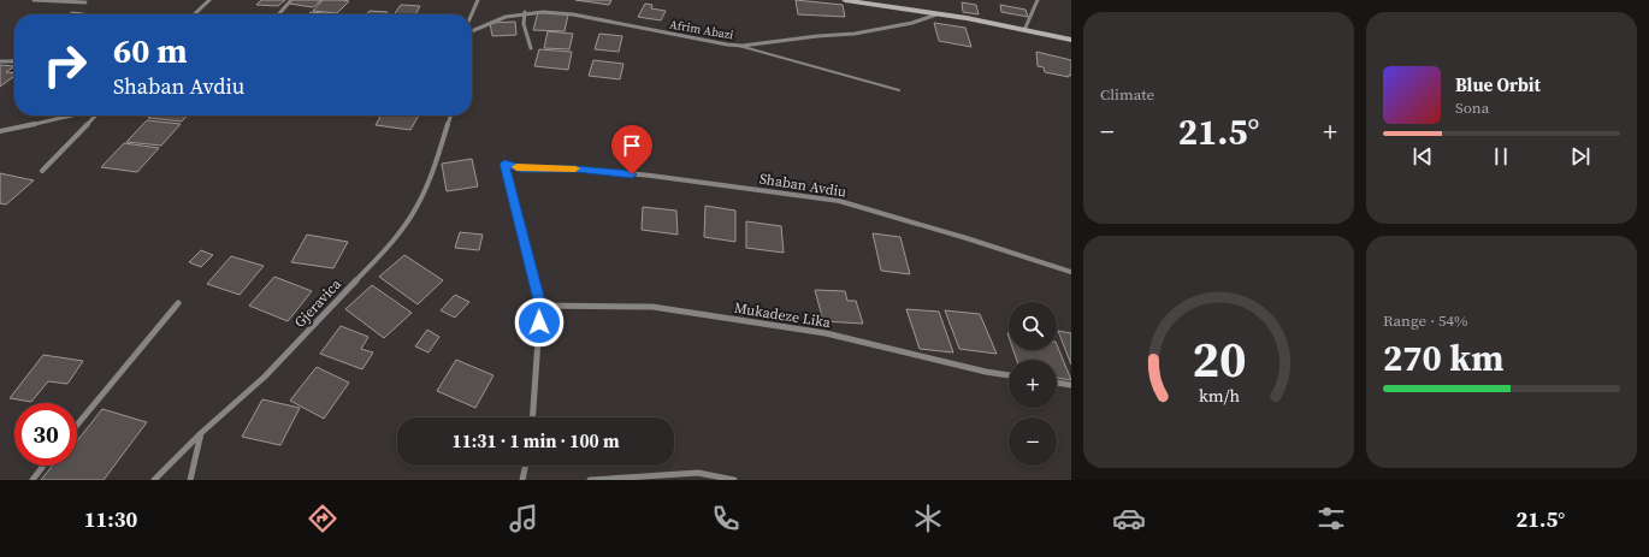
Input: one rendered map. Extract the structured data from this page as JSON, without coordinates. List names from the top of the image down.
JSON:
{
  "streets": {
    "street": [
      "Afrim Abazi",
      "Shaban Avdiu",
      "Gjeravica",
      "Mukadeze Lika"
    ]
  },
  "crossings": [
    ["Shaban Avdiu", "Mukadeze Lika"]
  ],
  "page": {
    "tile": [
      "Climate",
      ["Range · 54%", "270 km"]
    ],
    "turn": ["60 m", "Shaban Avdiu"],
    "song": ["Blue Orbit", "Sona"],
    "heat": ["−", "21.5°", "+"],
    "map_buttons": ["+", "−"],
    "limit": "30",
    "trip": "11:31 · 1 min · 100 m",
    "tabs": ["11:30", "21.5°"],
    "gauge": ["20", "km/h"]
  }
}
